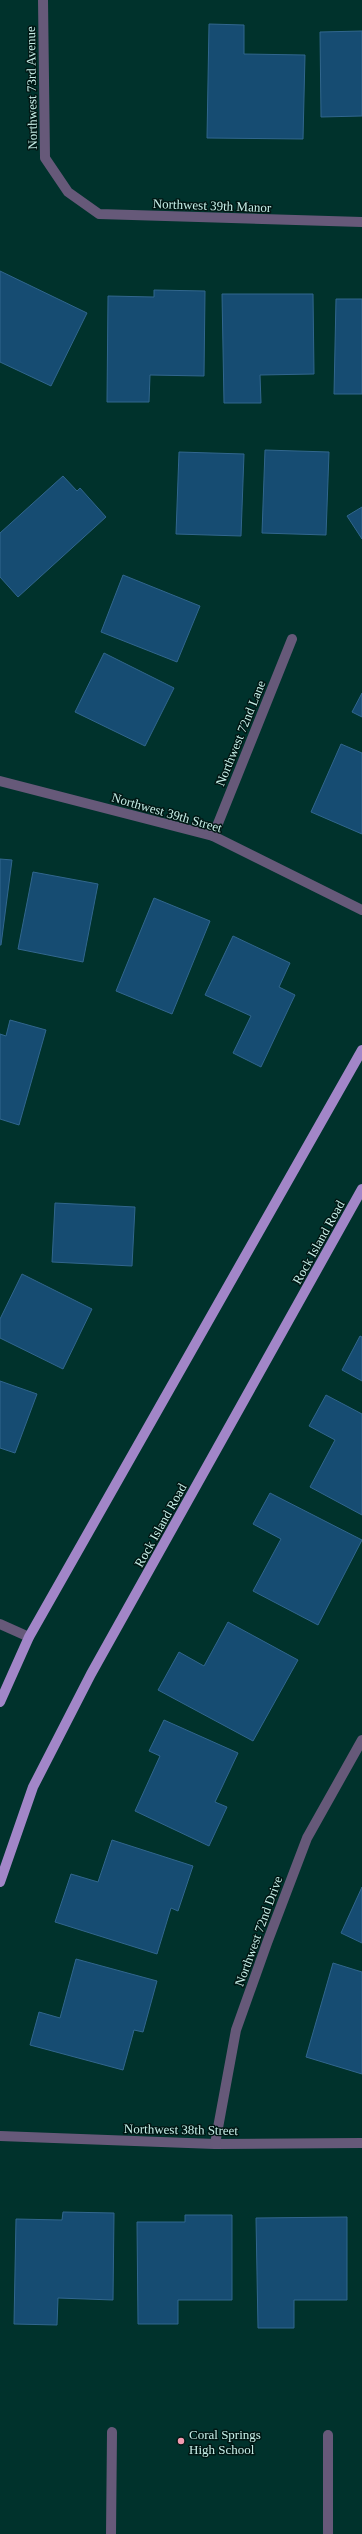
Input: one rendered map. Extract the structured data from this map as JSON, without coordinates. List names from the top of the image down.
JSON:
{
  "streets": {
    "main road": ["Rock Island Road"],
    "street": [
      "Northwest 73rd Avenue",
      "Northwest 39th Manor",
      "Northwest 72nd Lane",
      "Northwest 39th Street",
      "Northwest 72nd Drive",
      "Northwest 38th Street"
    ]
  },
  "crossings": [
    ["Northwest 73rd Avenue", "Northwest 39th Manor"],
    ["Northwest 72nd Lane", "Northwest 39th Street"],
    ["Northwest 72nd Drive", "Northwest 38th Street"]
  ],
  "places": ["Coral Springs High School"]
}
